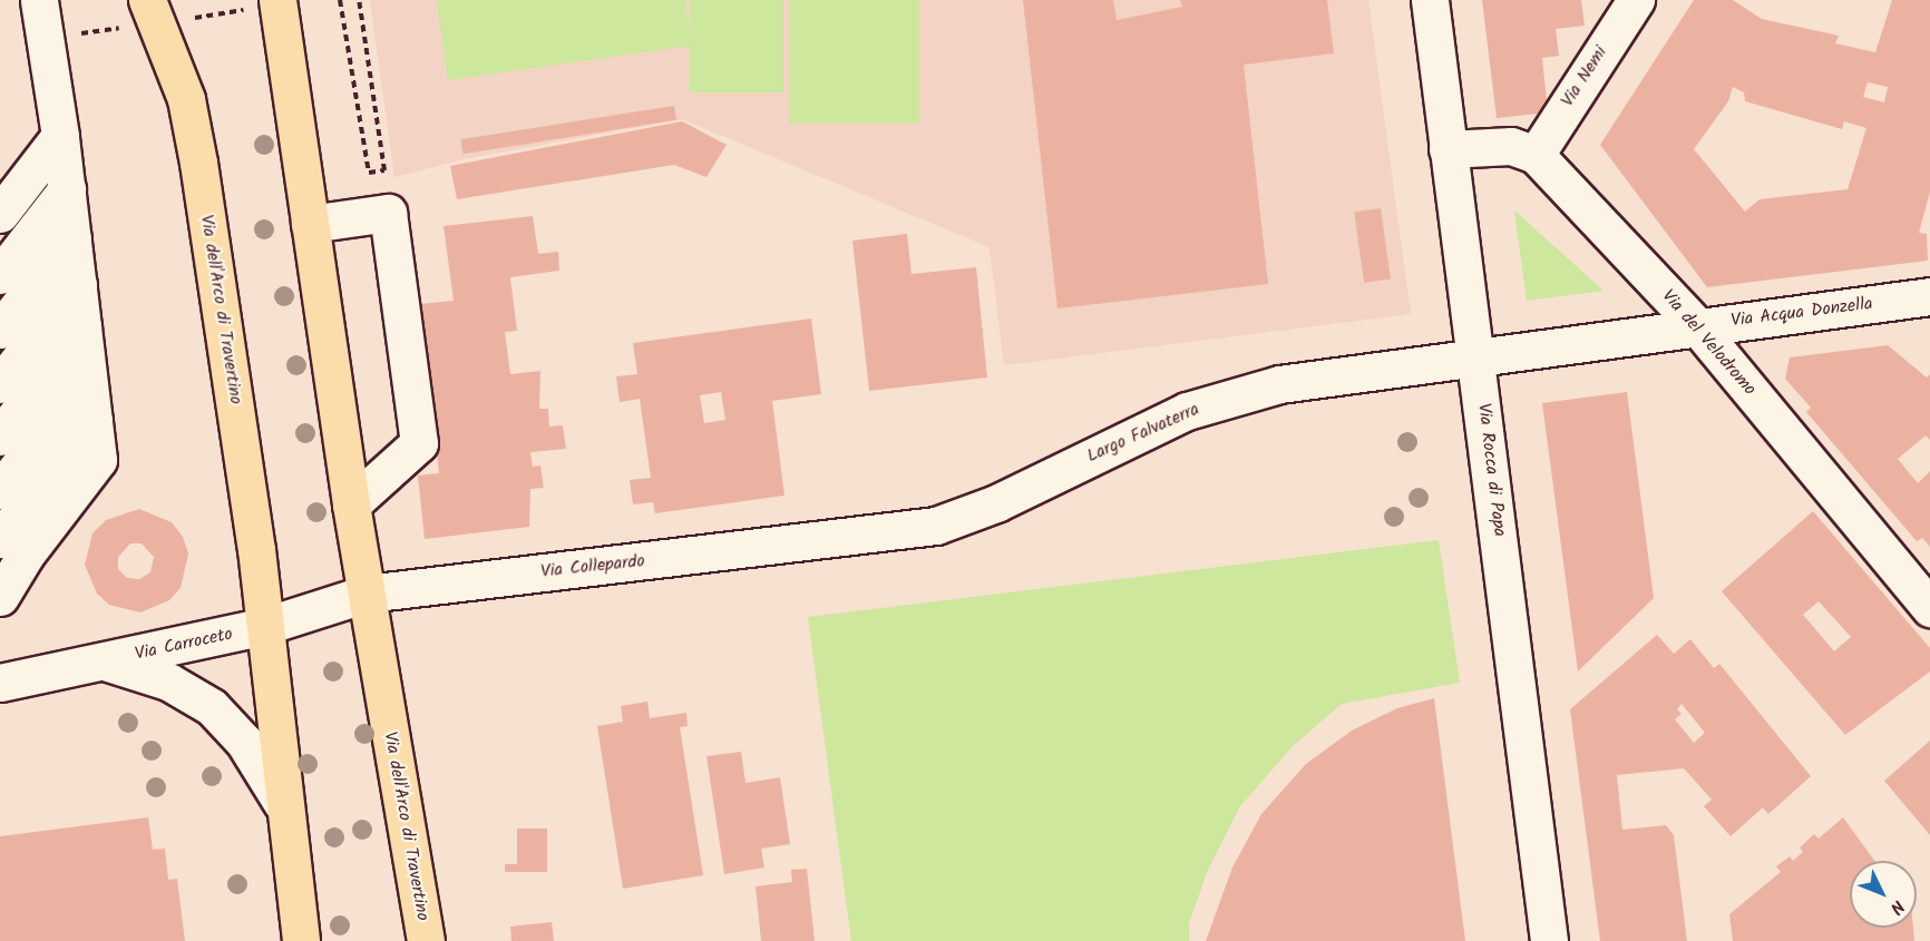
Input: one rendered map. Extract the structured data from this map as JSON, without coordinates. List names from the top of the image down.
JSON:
{
  "streets": {
    "main road": ["Via dell'Arco di Travertino"],
    "street": [
      "Via Nemi",
      "Via Acqua Donzella",
      "Via del Velodromo",
      "Largo Falvaterra",
      "Via Rocca di Papa",
      "Via Collepardo",
      "Via Carroceto"
    ]
  },
  "crossings": [
    ["Via Nemi", "Via del Velodromo"],
    ["Via dell'Arco di Travertino", "Via Collepardo"],
    ["Via dell'Arco di Travertino", "Via Carroceto"],
    ["Via Acqua Donzella", "Via del Velodromo"],
    ["Via Acqua Donzella", "Largo Falvaterra"],
    ["Via Acqua Donzella", "Via Rocca di Papa"],
    ["Via del Velodromo", "Via Rocca di Papa"],
    ["Largo Falvaterra", "Via Rocca di Papa"],
    ["Largo Falvaterra", "Via Collepardo"]
  ],
  "north": "bottom right"
}
